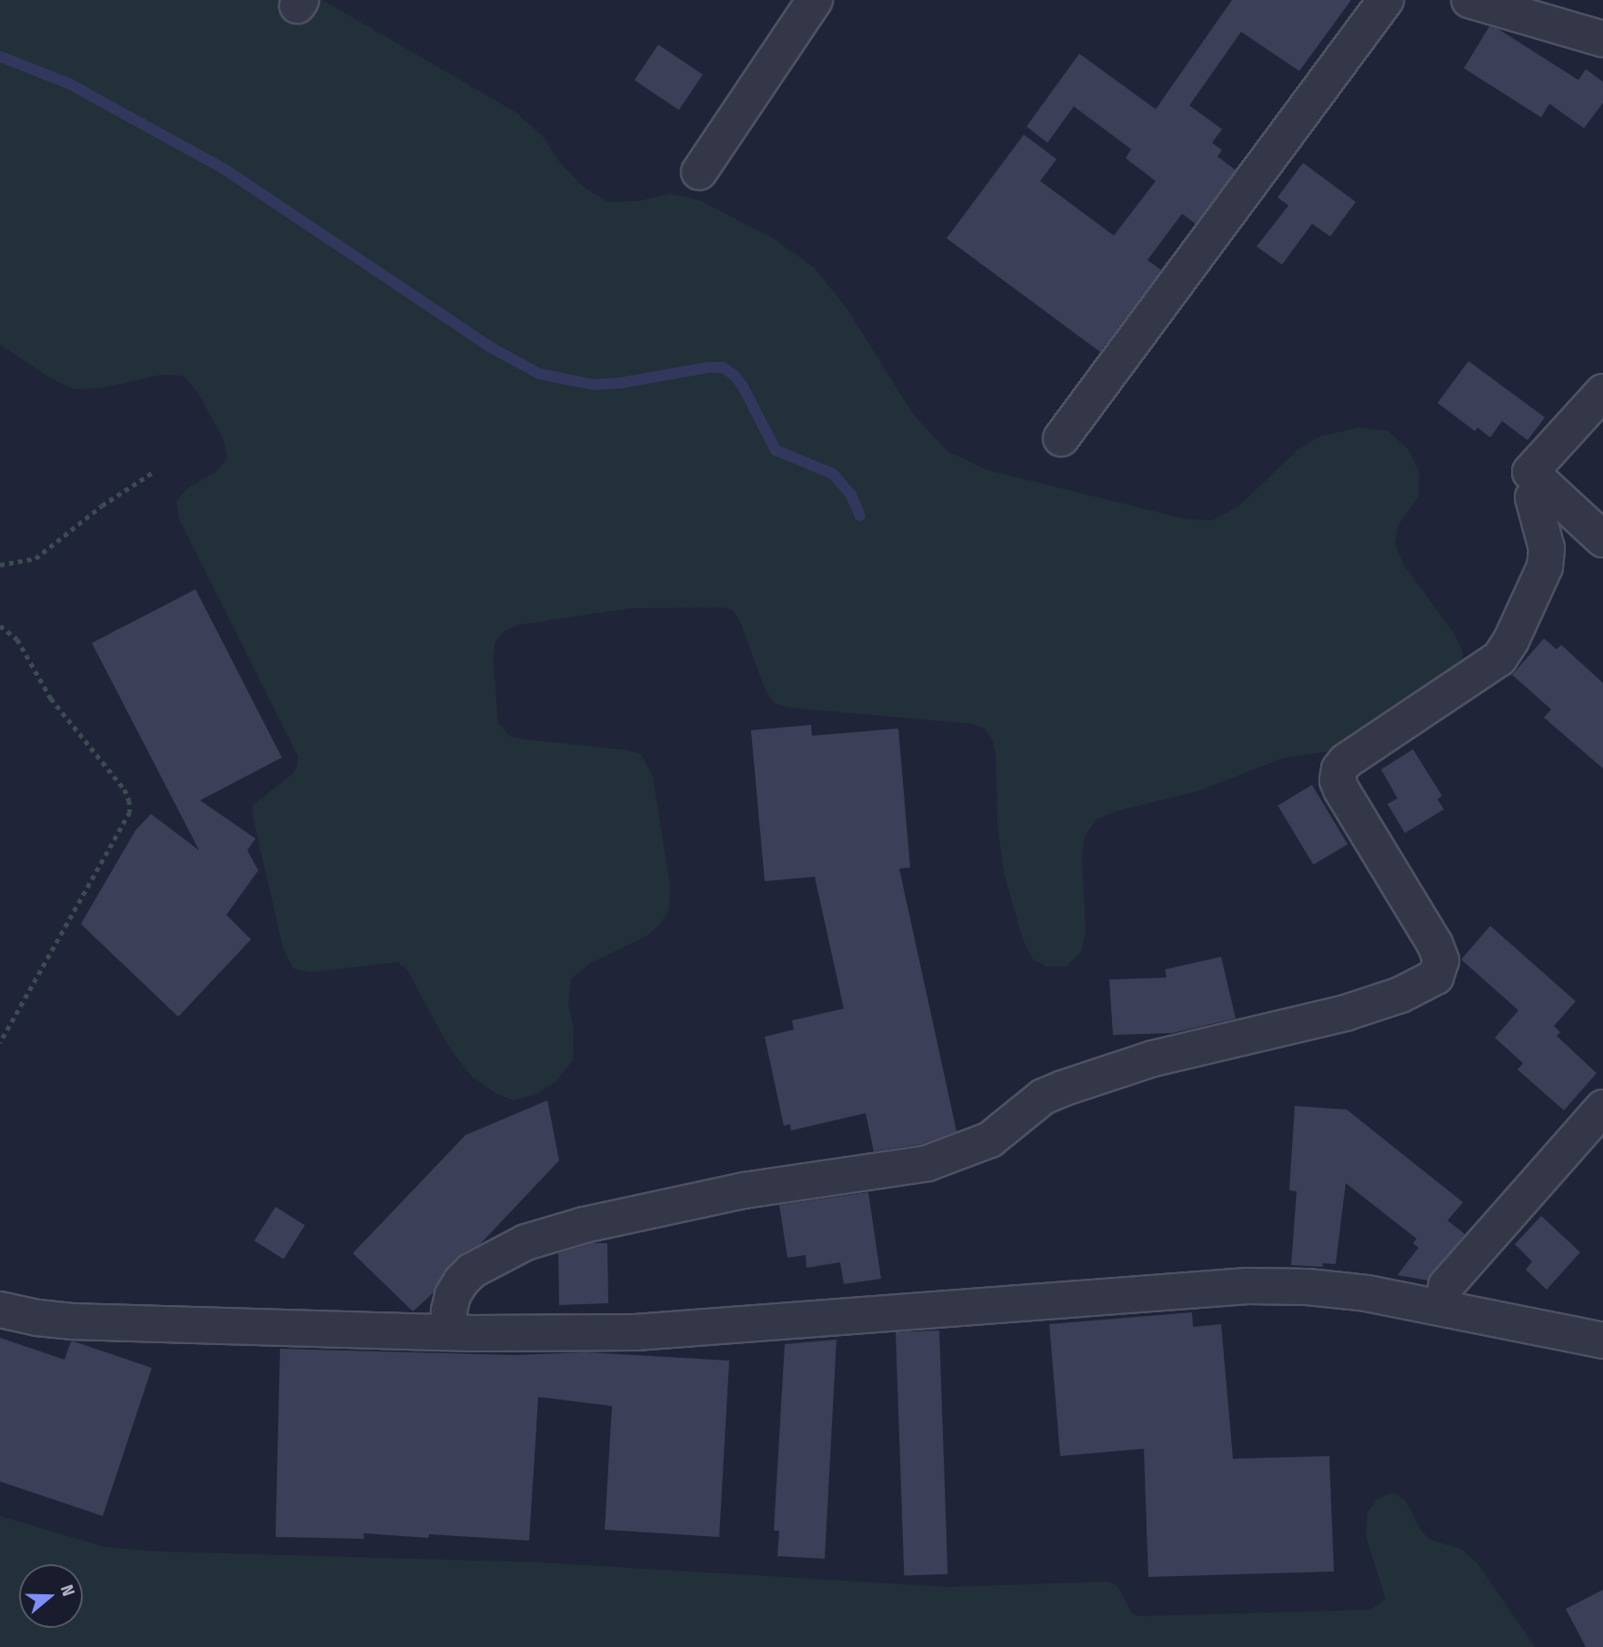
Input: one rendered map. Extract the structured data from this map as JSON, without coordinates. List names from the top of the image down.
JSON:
{
  "north": "right"
}
